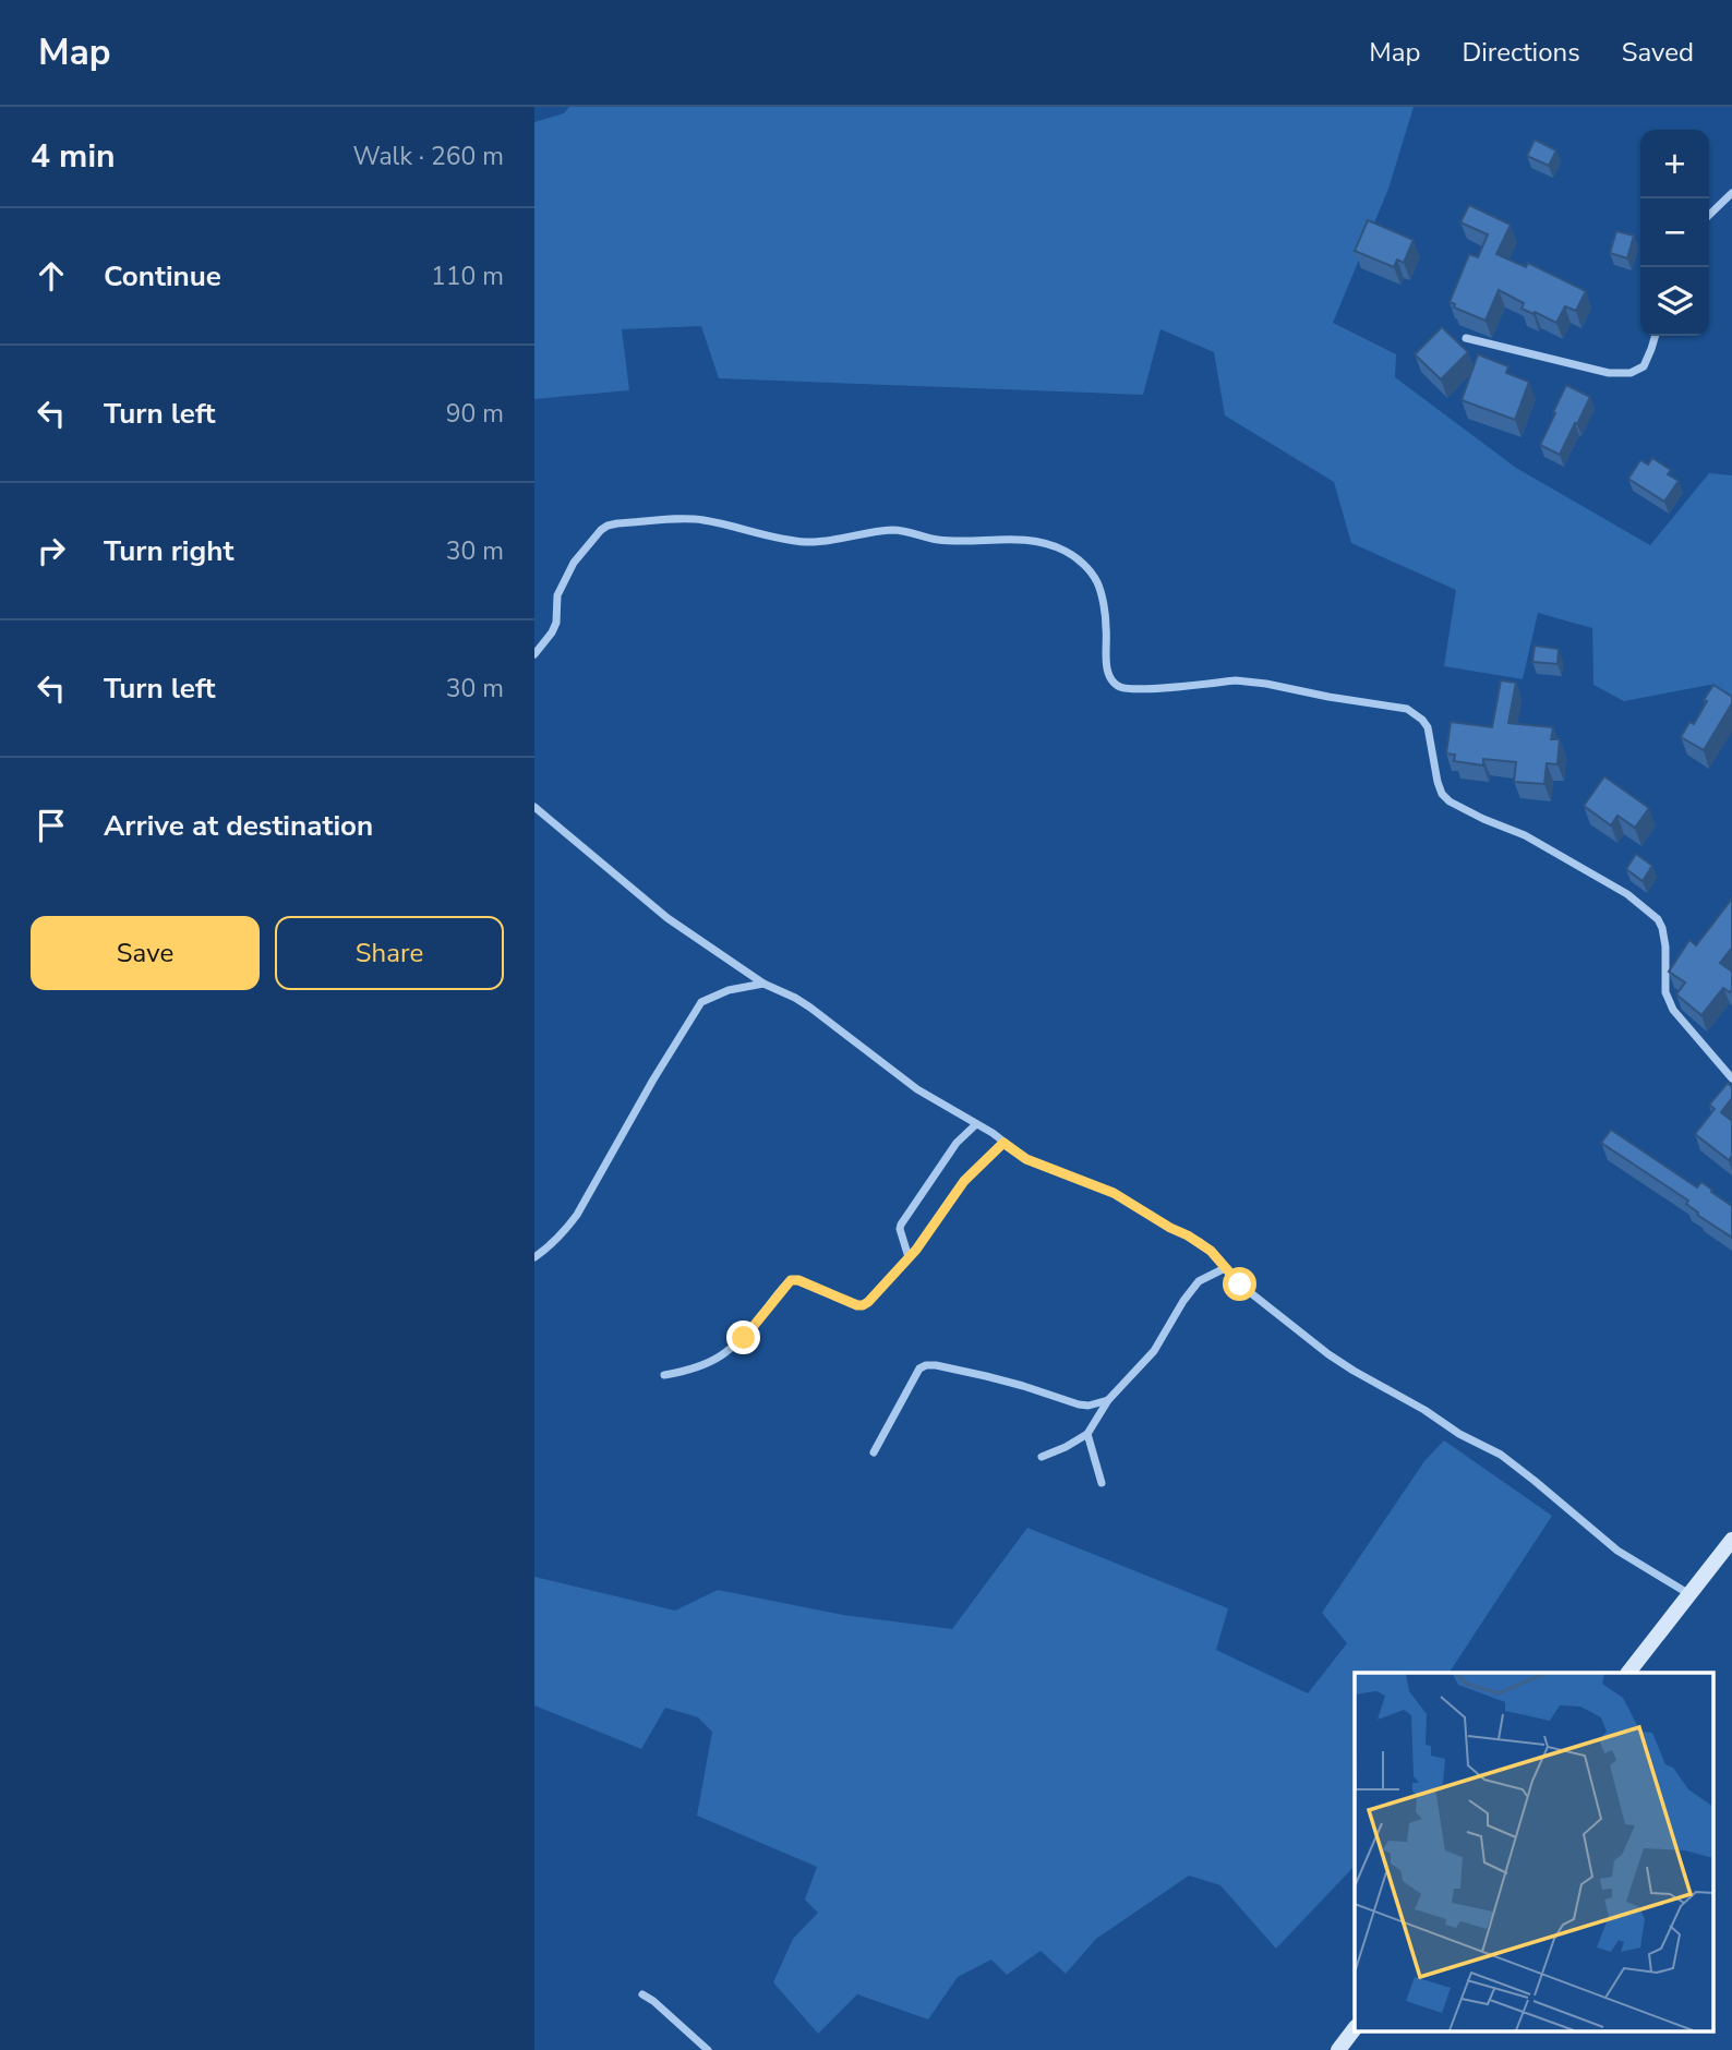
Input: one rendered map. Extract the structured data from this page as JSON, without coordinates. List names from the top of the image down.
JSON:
{
  "page": {
    "header": "Map",
    "nav": ["Map", "Directions", "Saved"],
    "heading": ["4 min", "Walk · 260 m"],
    "map_buttons": ["+", "−"],
    "list": [
      ["Continue", "110 m"],
      ["Turn left", "90 m"],
      ["Turn right", "30 m"],
      ["Turn left", "30 m"],
      "Arrive at destination"
    ],
    "buttons": ["Save", "Share"]
  }
}
